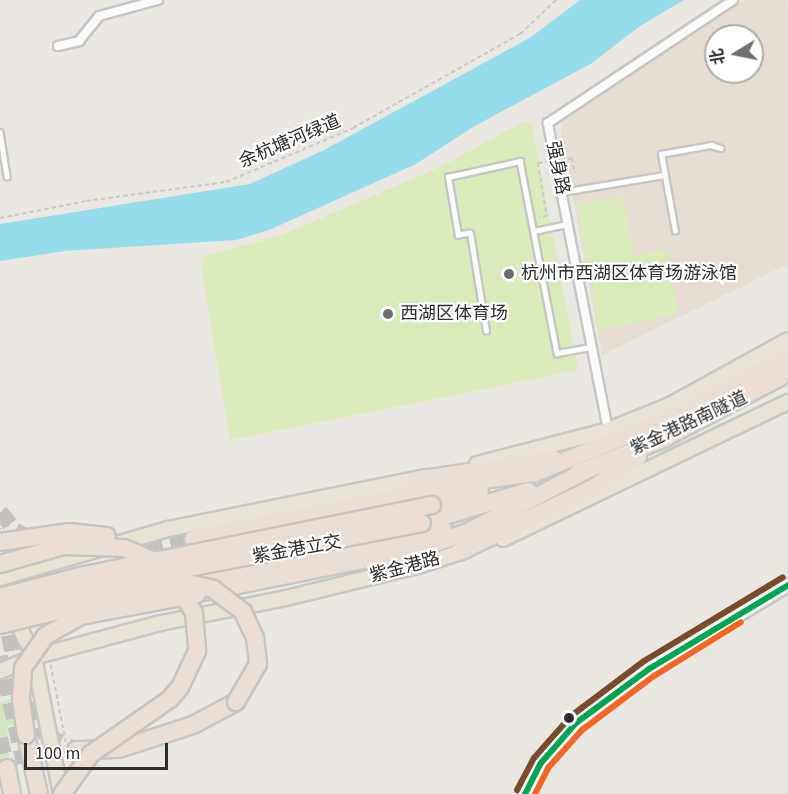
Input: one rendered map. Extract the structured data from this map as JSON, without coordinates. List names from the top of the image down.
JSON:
{
  "streets": {
    "highway": ["紫金港路南隧道", "紫金港立交"],
    "main road": ["紫金港路"],
    "street": ["强身路"],
    "path": ["余杭塘河绿道"]
  },
  "crossings": [
    ["紫金港路南隧道", "紫金港立交"]
  ],
  "places": ["杭州市西湖区体育场游泳馆", "西湖区体育场"],
  "scale_bar": "100 m",
  "north": "left"
}
